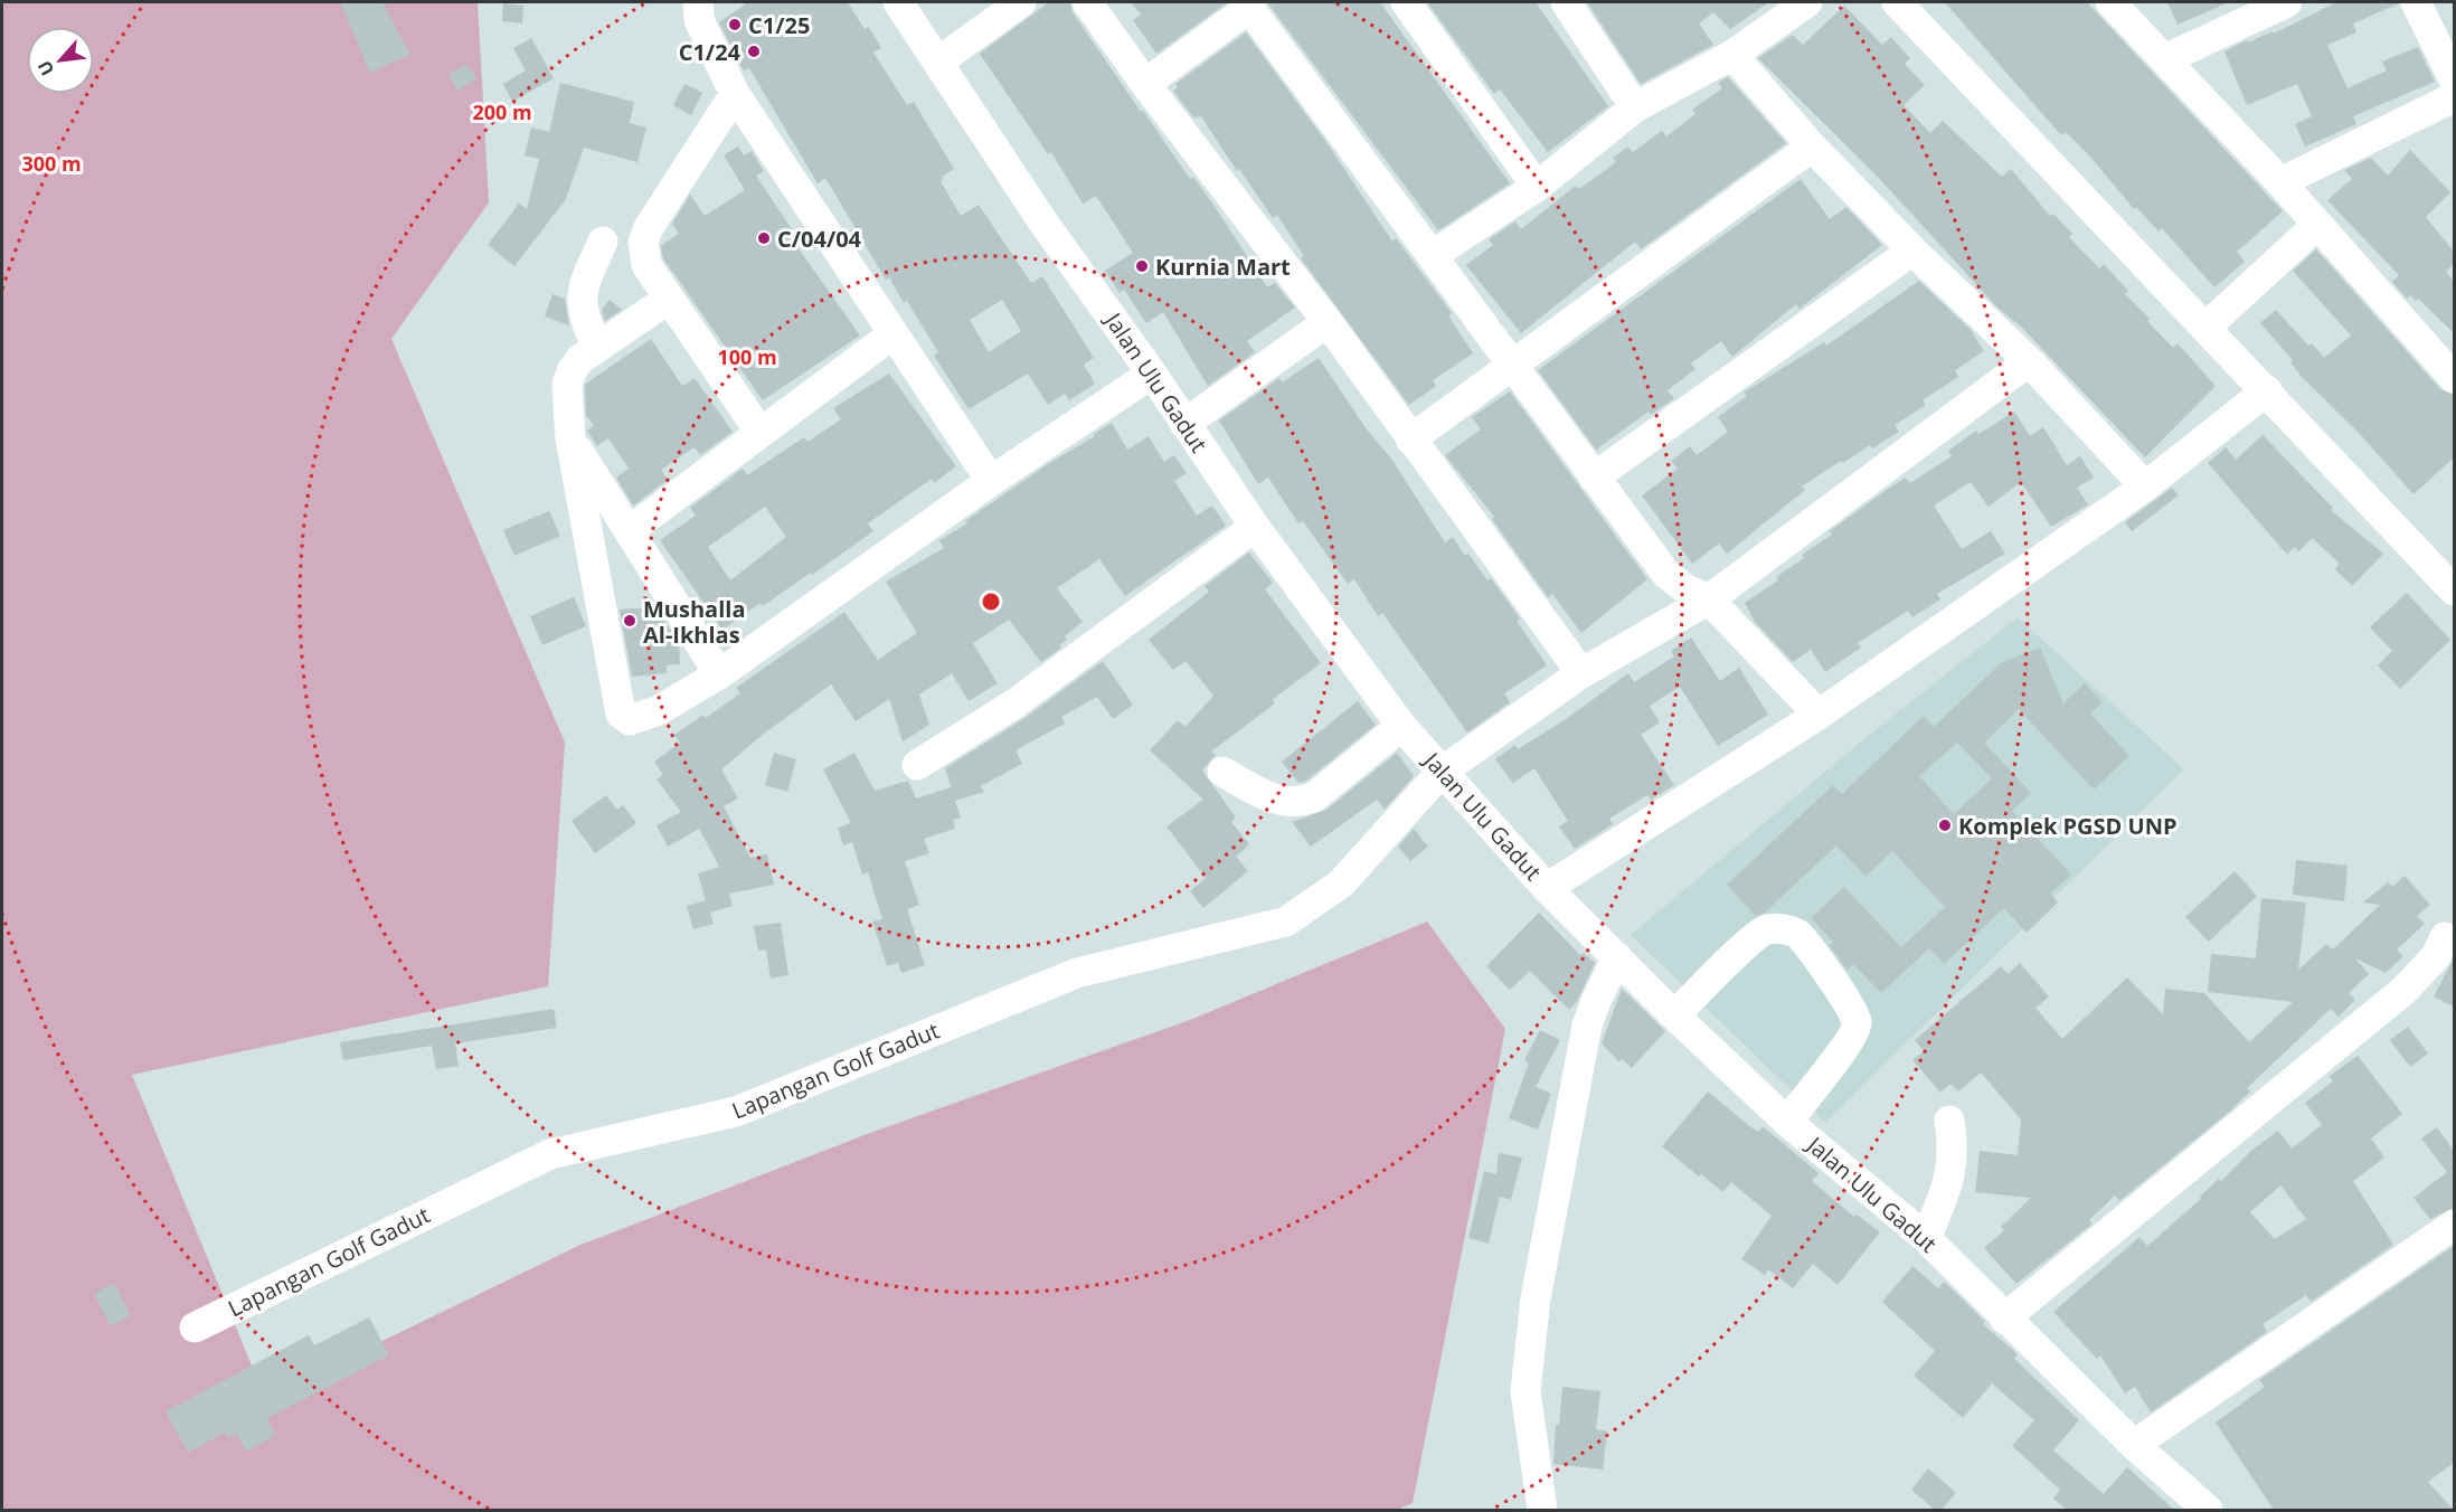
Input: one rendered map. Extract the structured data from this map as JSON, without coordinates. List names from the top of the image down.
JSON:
{
  "streets": {
    "street": ["Jalan Ulu Gadut", "Lapangan Golf Gadut"]
  },
  "crossings": [
    ["Jalan Ulu Gadut", "Lapangan Golf Gadut"]
  ],
  "places": [
    "C1/25",
    "C1/24",
    "C/04/04",
    "Kurnia Mart",
    "Mushalla Al-Ikhlas",
    "Komplek PGSD UNP"
  ],
  "north": "bottom left",
  "rings": ["200 m", "300 m", "100 m"]
}
